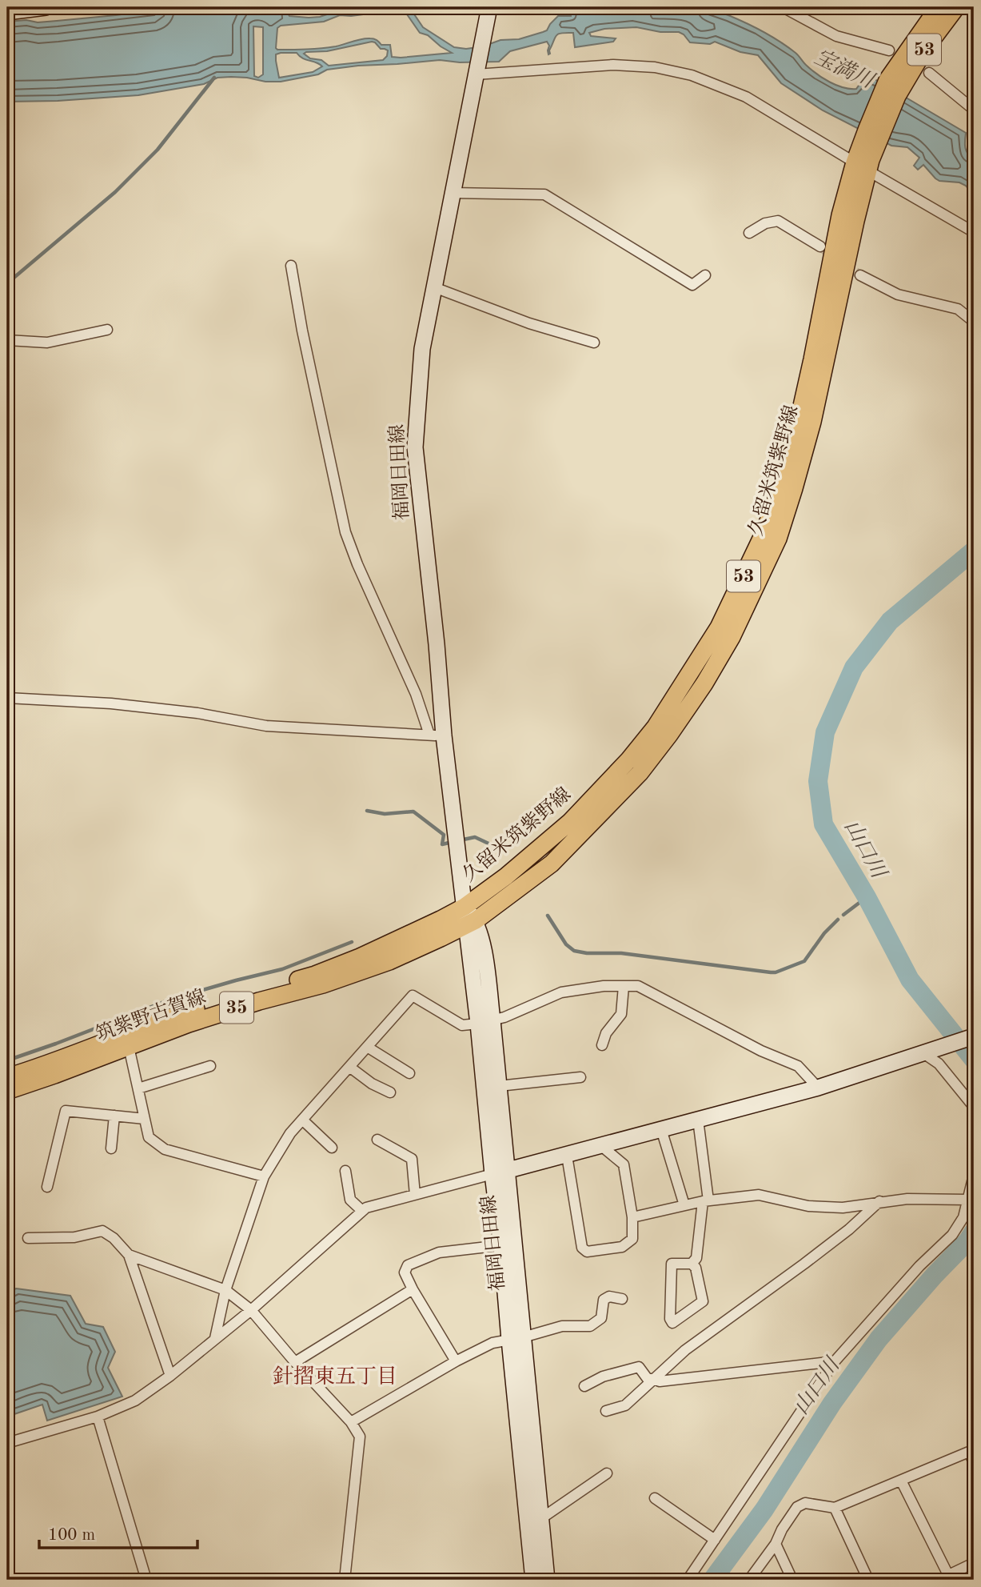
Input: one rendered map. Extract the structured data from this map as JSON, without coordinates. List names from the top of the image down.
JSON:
{
  "streets": {
    "main road": [
      "53",
      "久留米筑紫野線",
      "福岡日田線",
      "35",
      "筑紫野古賀線"
    ]
  },
  "crossings": [
    ["久留米筑紫野線", "福岡日田線"],
    ["久留米筑紫野線", "筑紫野古賀線"],
    ["福岡日田線", "筑紫野古賀線"]
  ],
  "districts": ["針摺東五丁目"],
  "water": ["宝満川", "山口川"],
  "scale_bar": "100 m"
}
